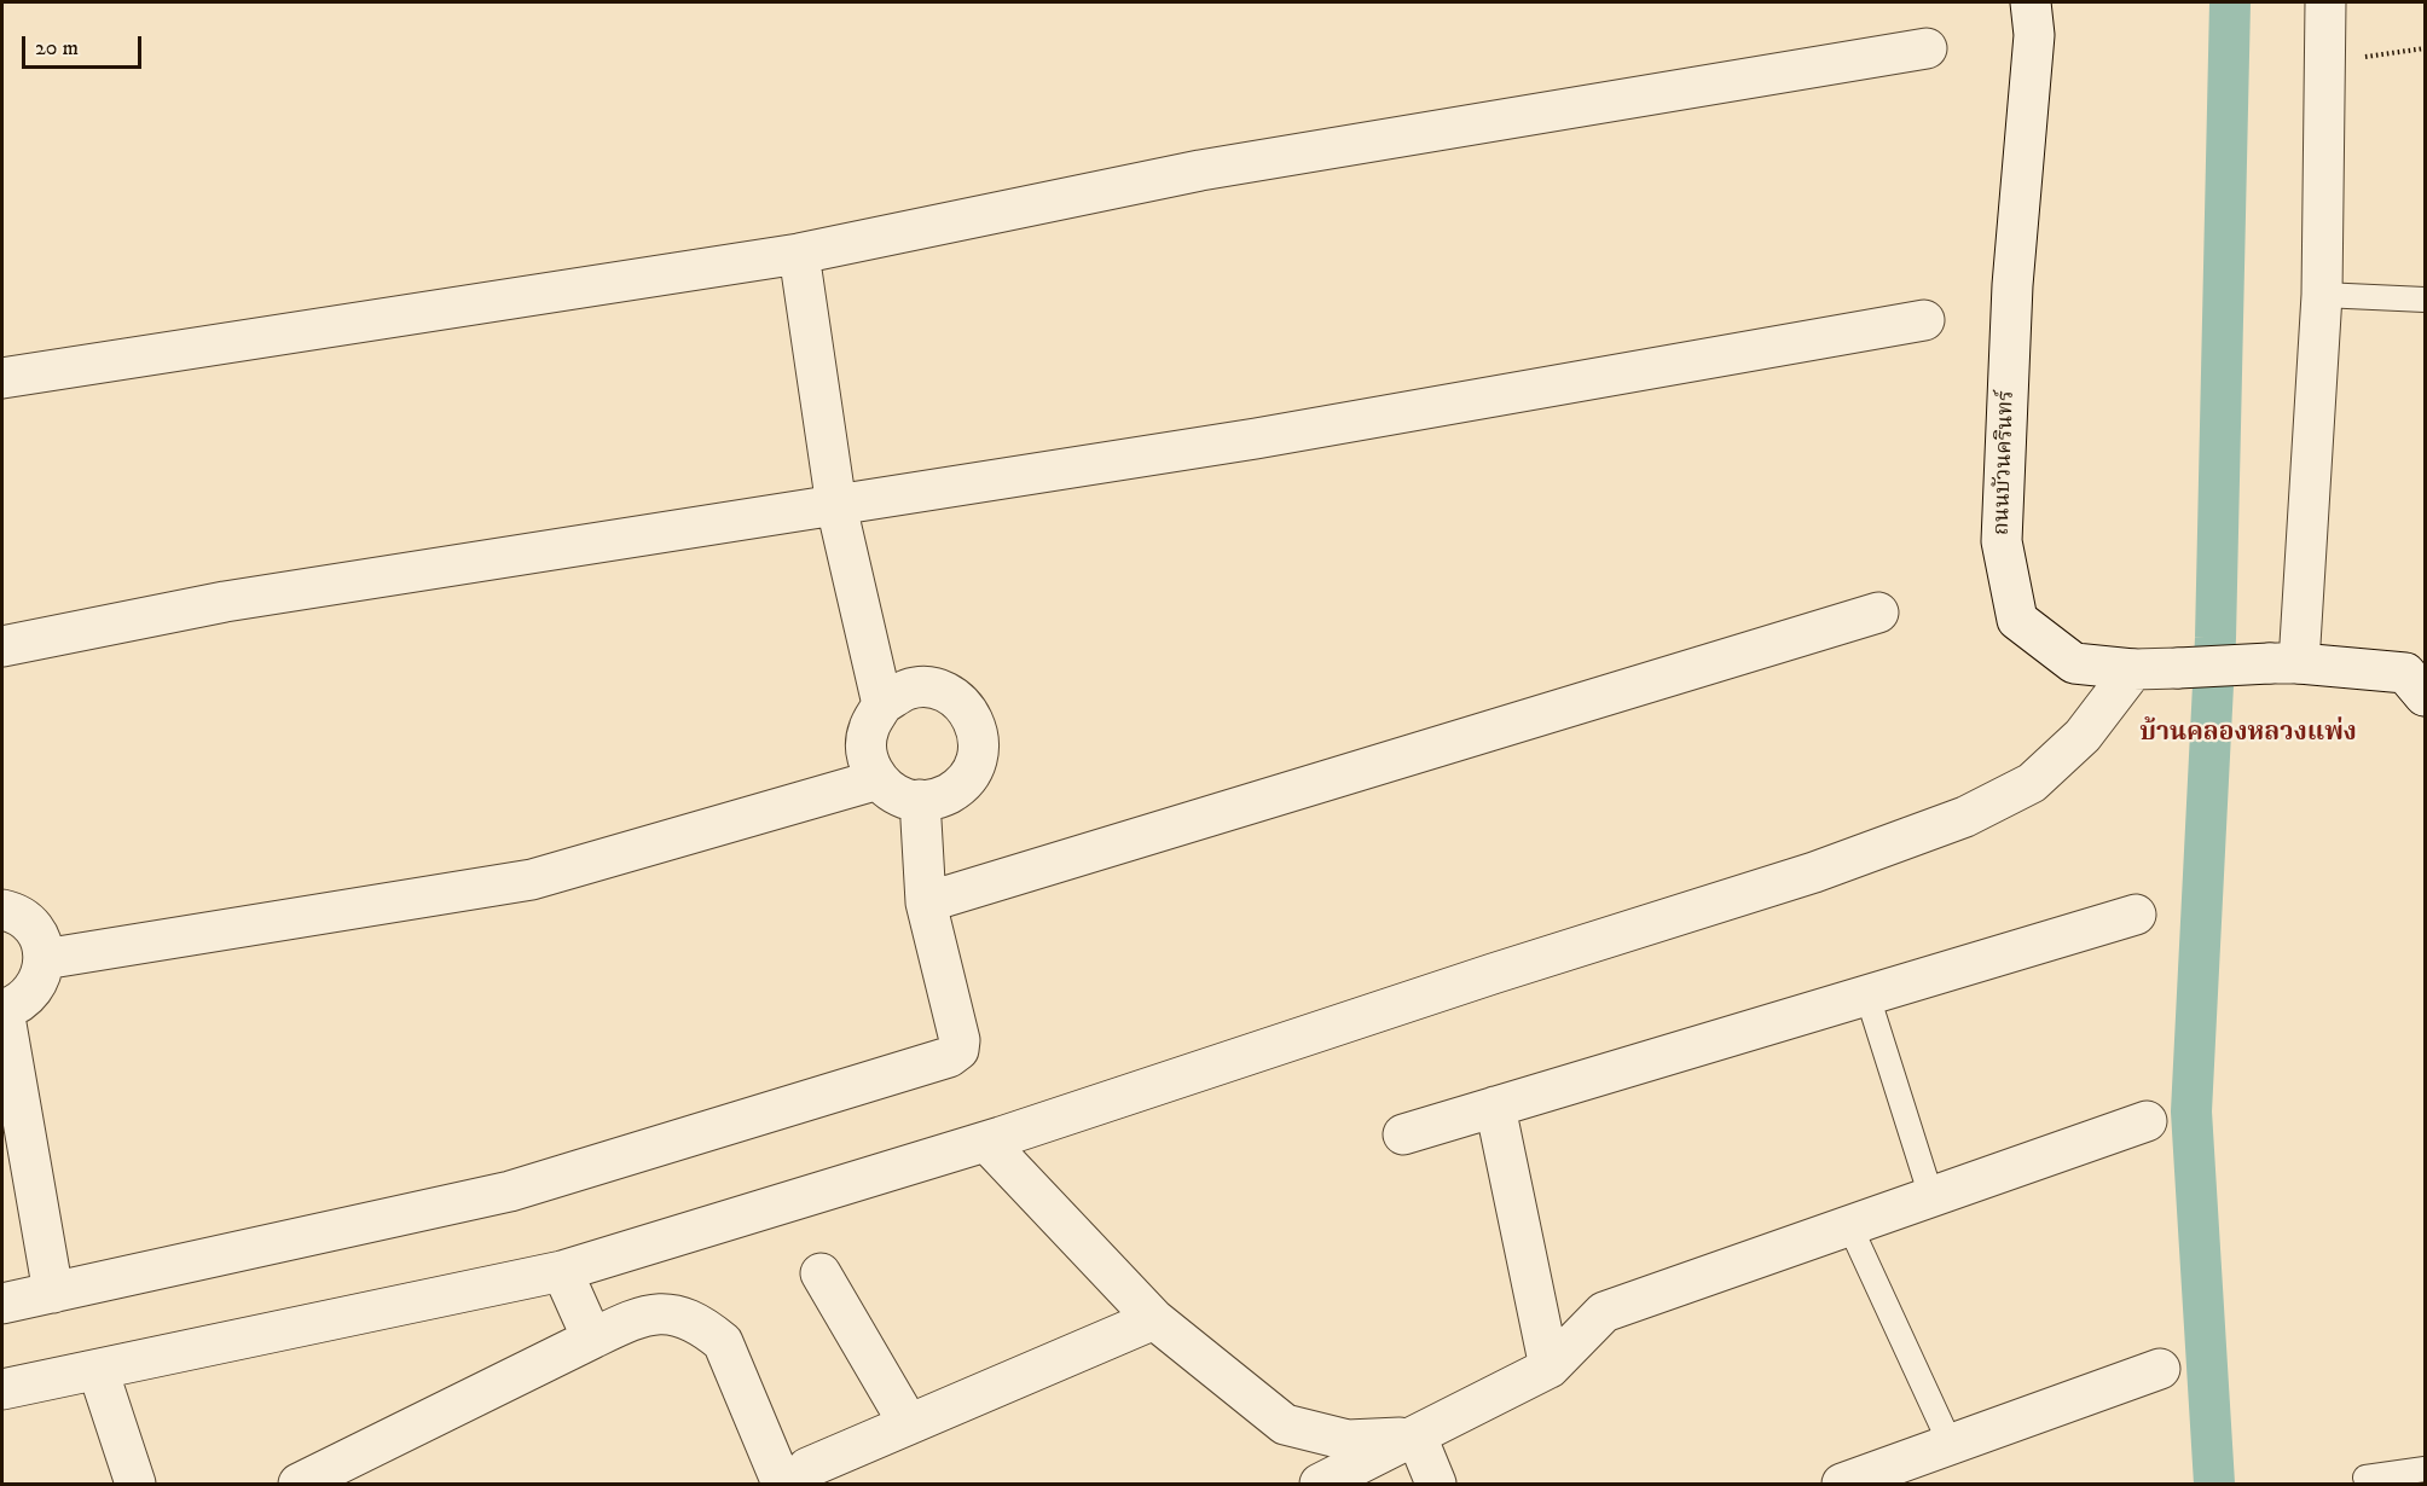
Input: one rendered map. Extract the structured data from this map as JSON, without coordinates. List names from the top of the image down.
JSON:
{
  "streets": {
    "street": ["ถนนบัวนครินทร์"]
  },
  "districts": ["บ้านคลองหลวงแพ่ง"],
  "scale_bar": "20 m"
}
